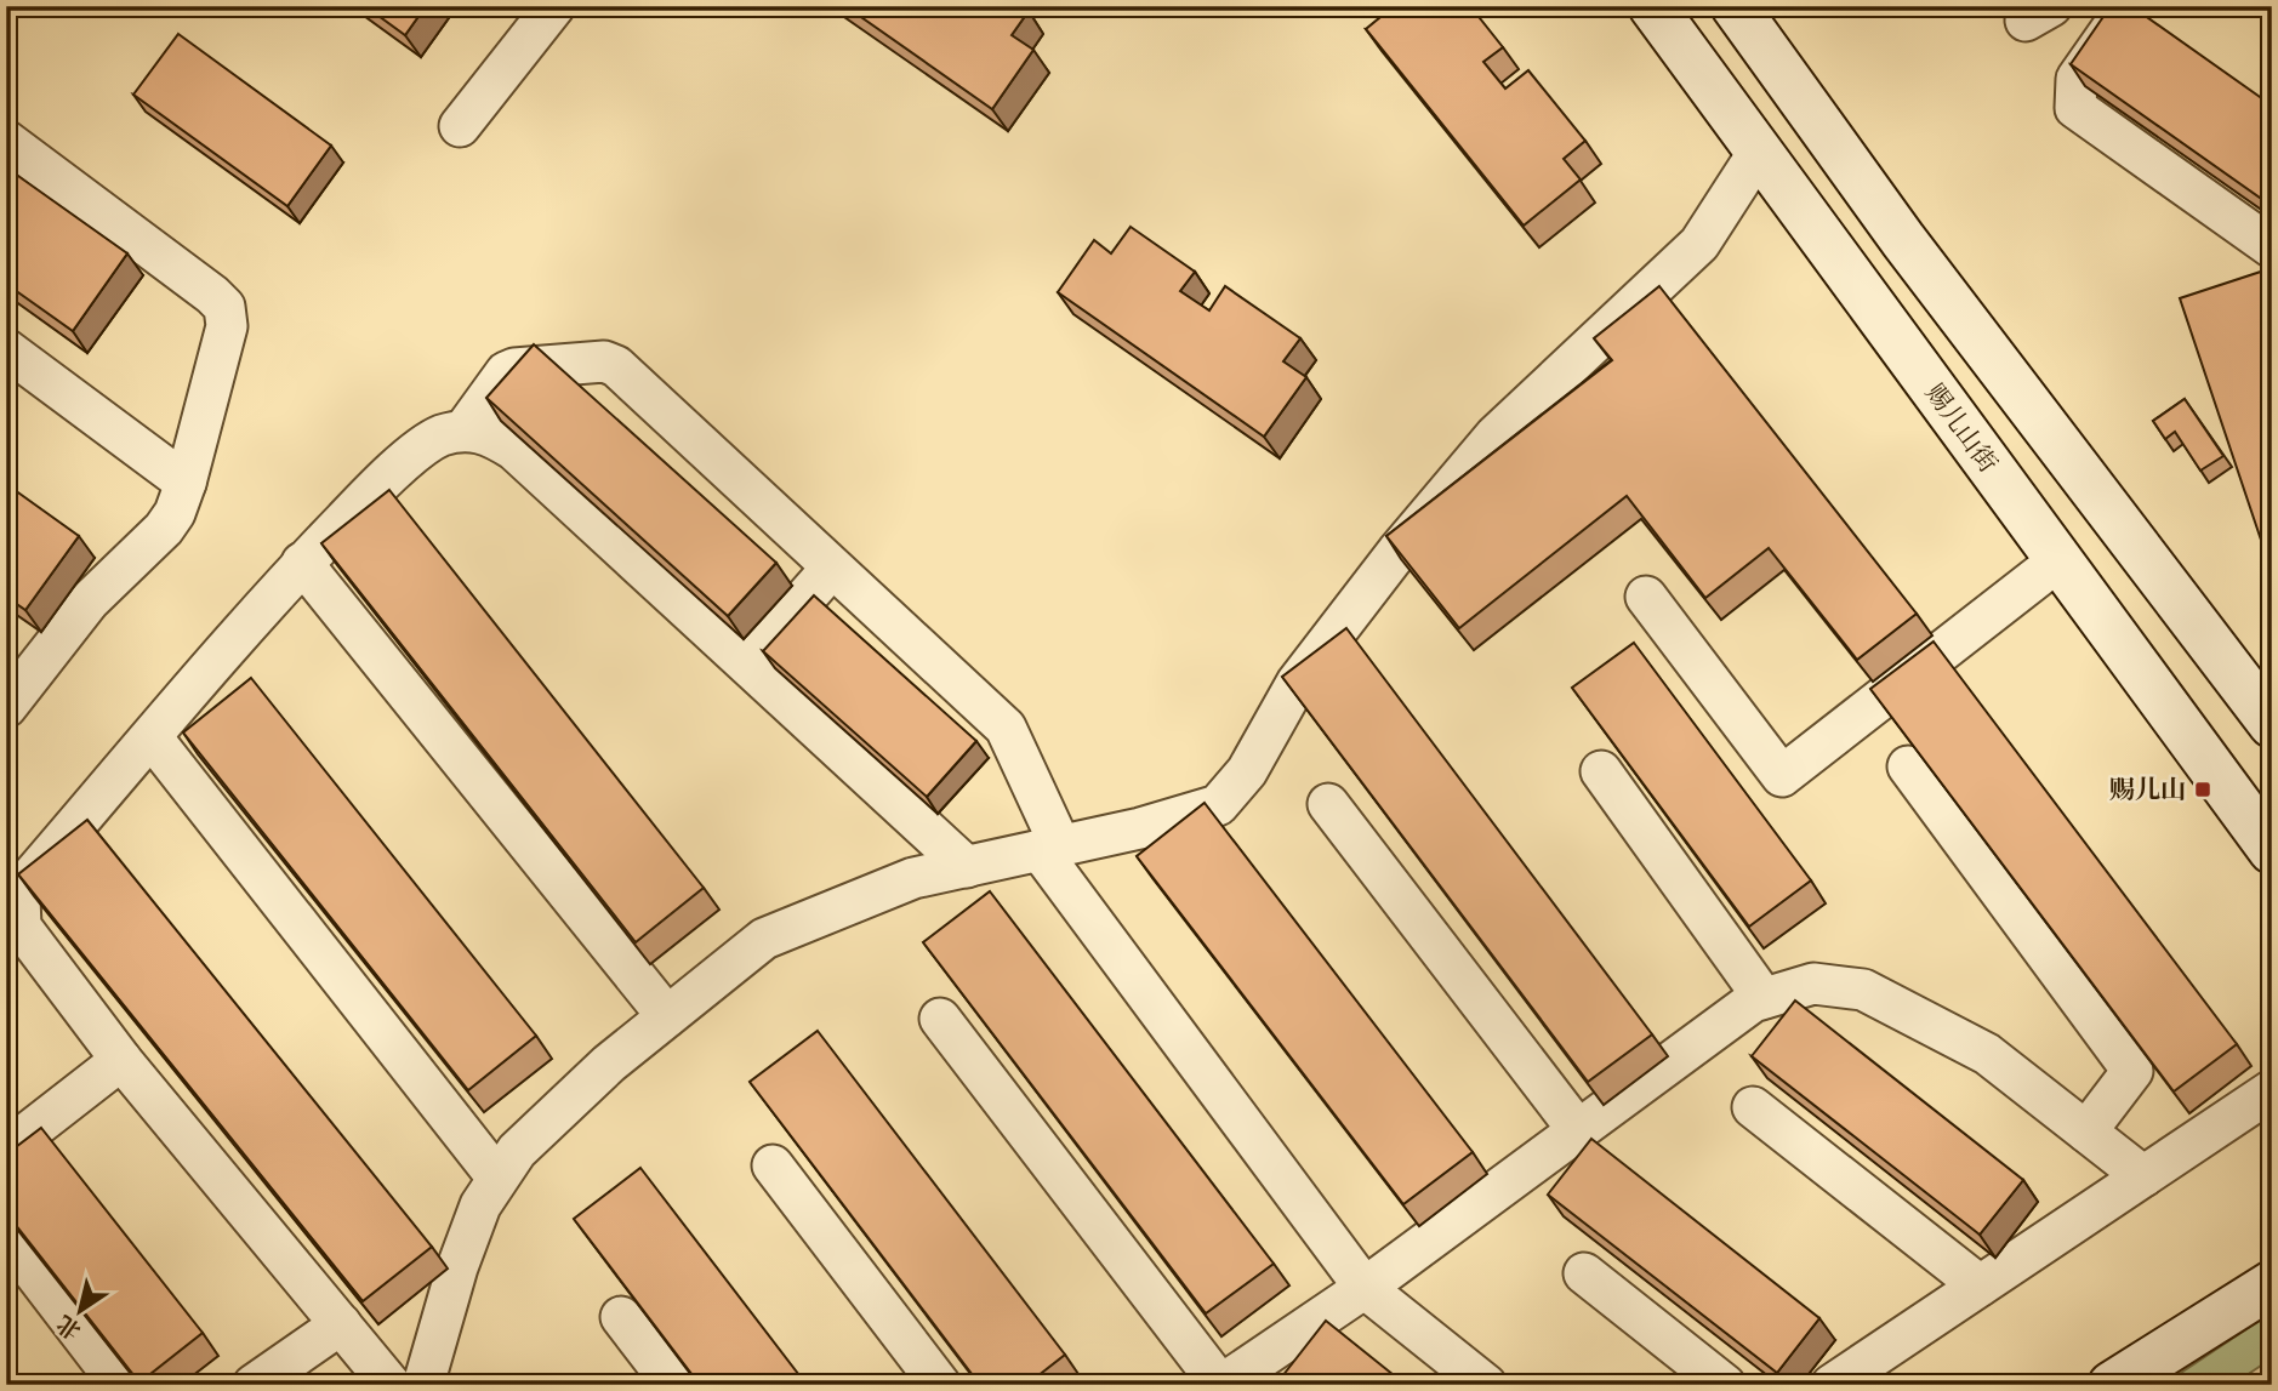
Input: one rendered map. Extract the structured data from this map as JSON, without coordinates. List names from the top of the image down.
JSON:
{
  "streets": {
    "main road": ["赐儿山街"]
  },
  "places": {
    "transit": ["赐儿山"]
  },
  "north": "bottom left"
}
